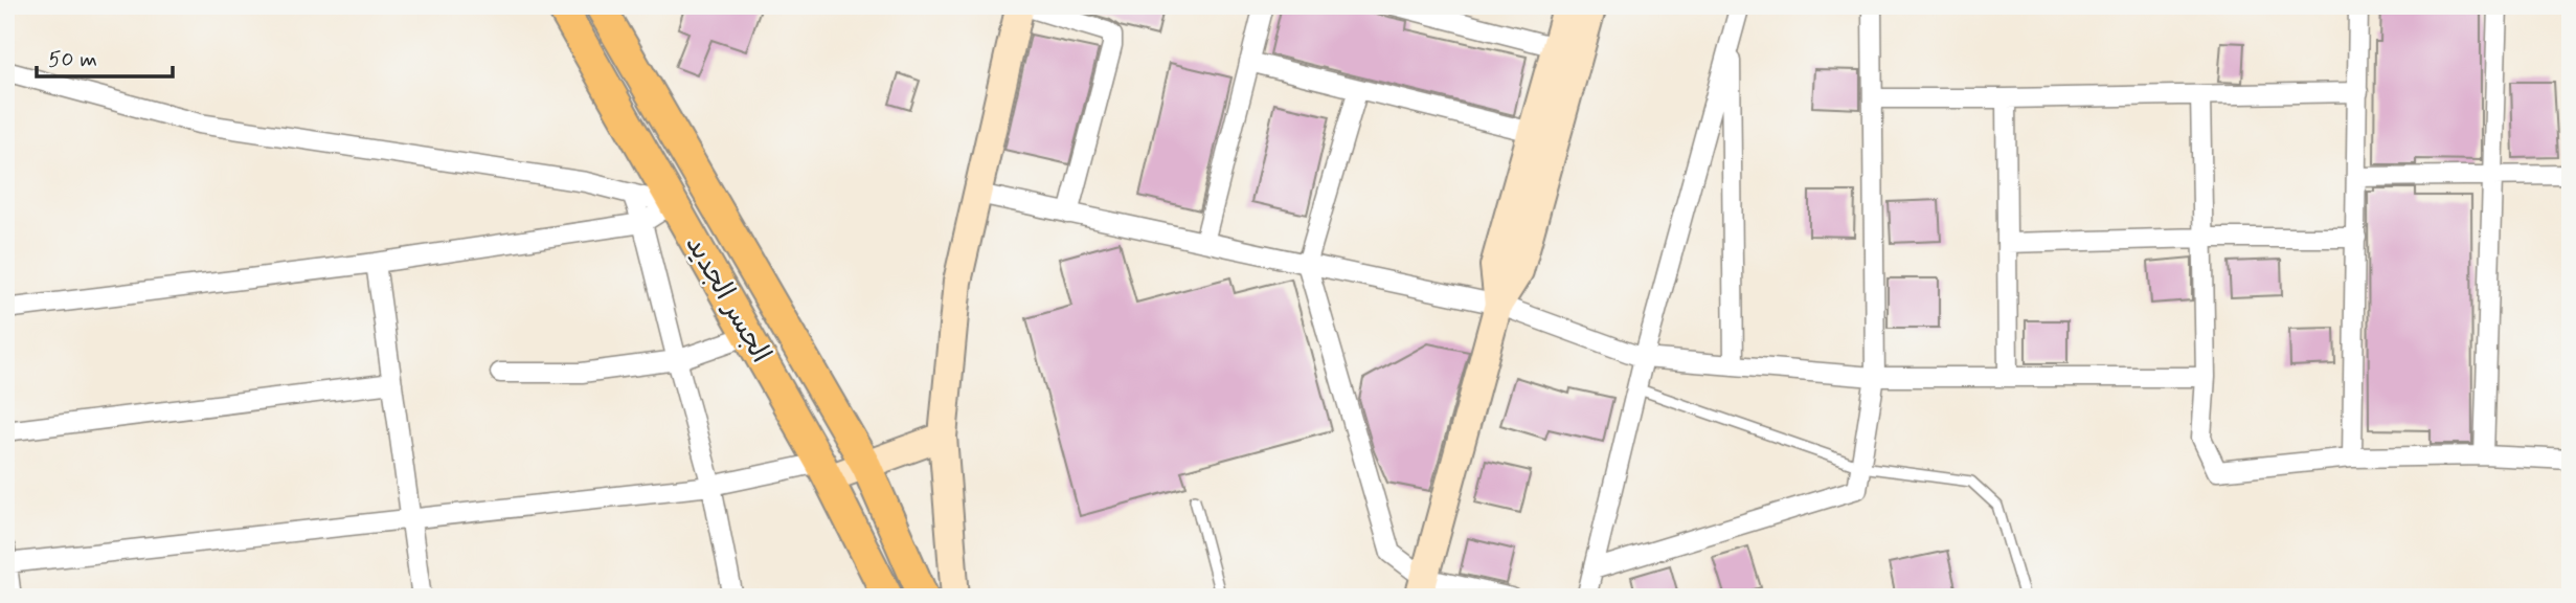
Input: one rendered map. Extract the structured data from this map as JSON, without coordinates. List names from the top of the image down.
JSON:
{
  "streets": {
    "main road": ["الجسر الجديد"]
  },
  "scale_bar": "50 m"
}
